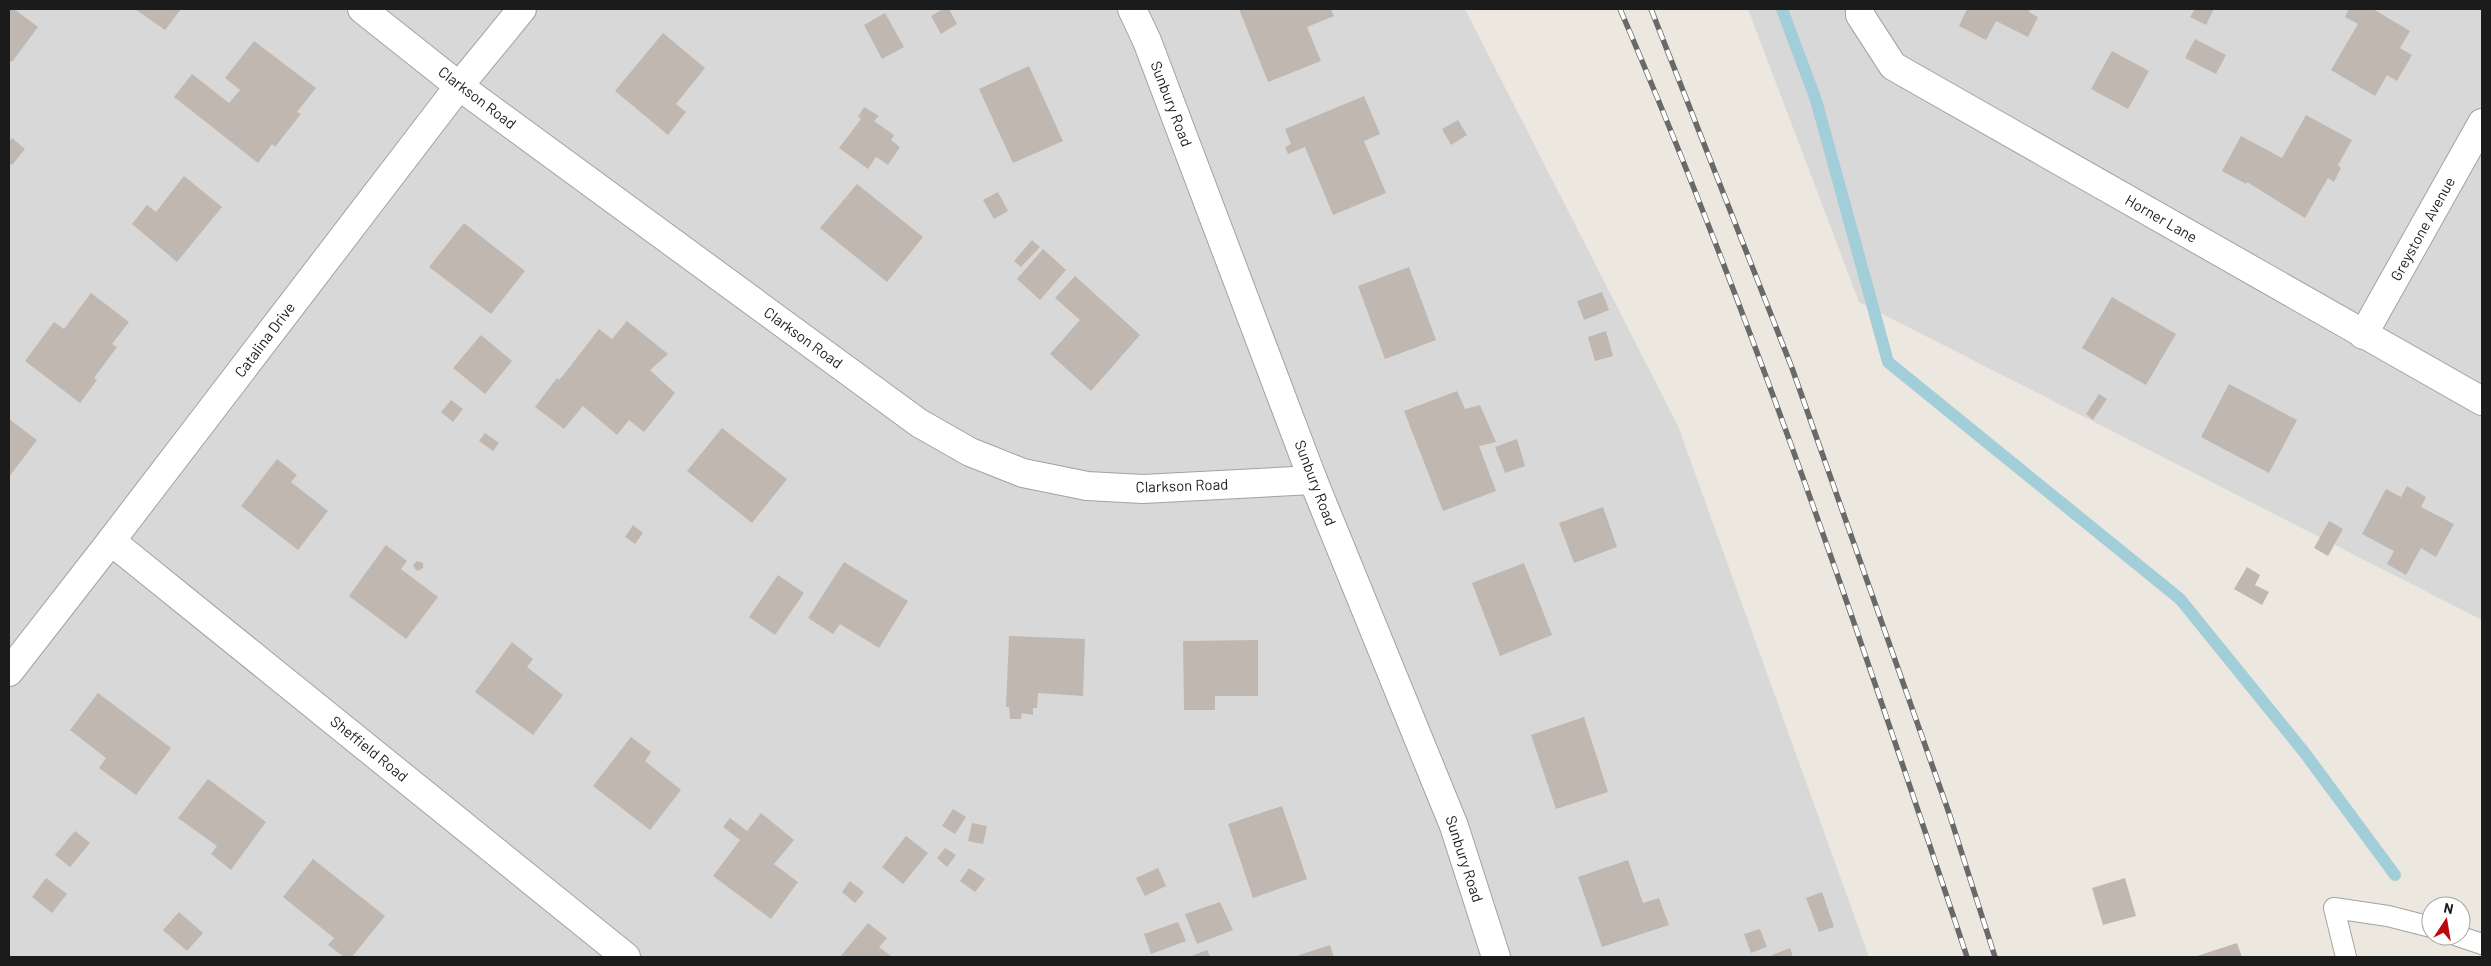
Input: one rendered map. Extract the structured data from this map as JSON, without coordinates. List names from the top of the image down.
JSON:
{
  "streets": {
    "street": [
      "Clarkson Road",
      "Sunbury Road",
      "Horner Lane",
      "Greystone Avenue",
      "Catalina Drive",
      "Sheffield Road"
    ]
  },
  "crossings": [
    ["Clarkson Road", "Sunbury Road"],
    ["Clarkson Road", "Catalina Drive"],
    ["Horner Lane", "Greystone Avenue"],
    ["Catalina Drive", "Sheffield Road"]
  ],
  "north": "top"
}
